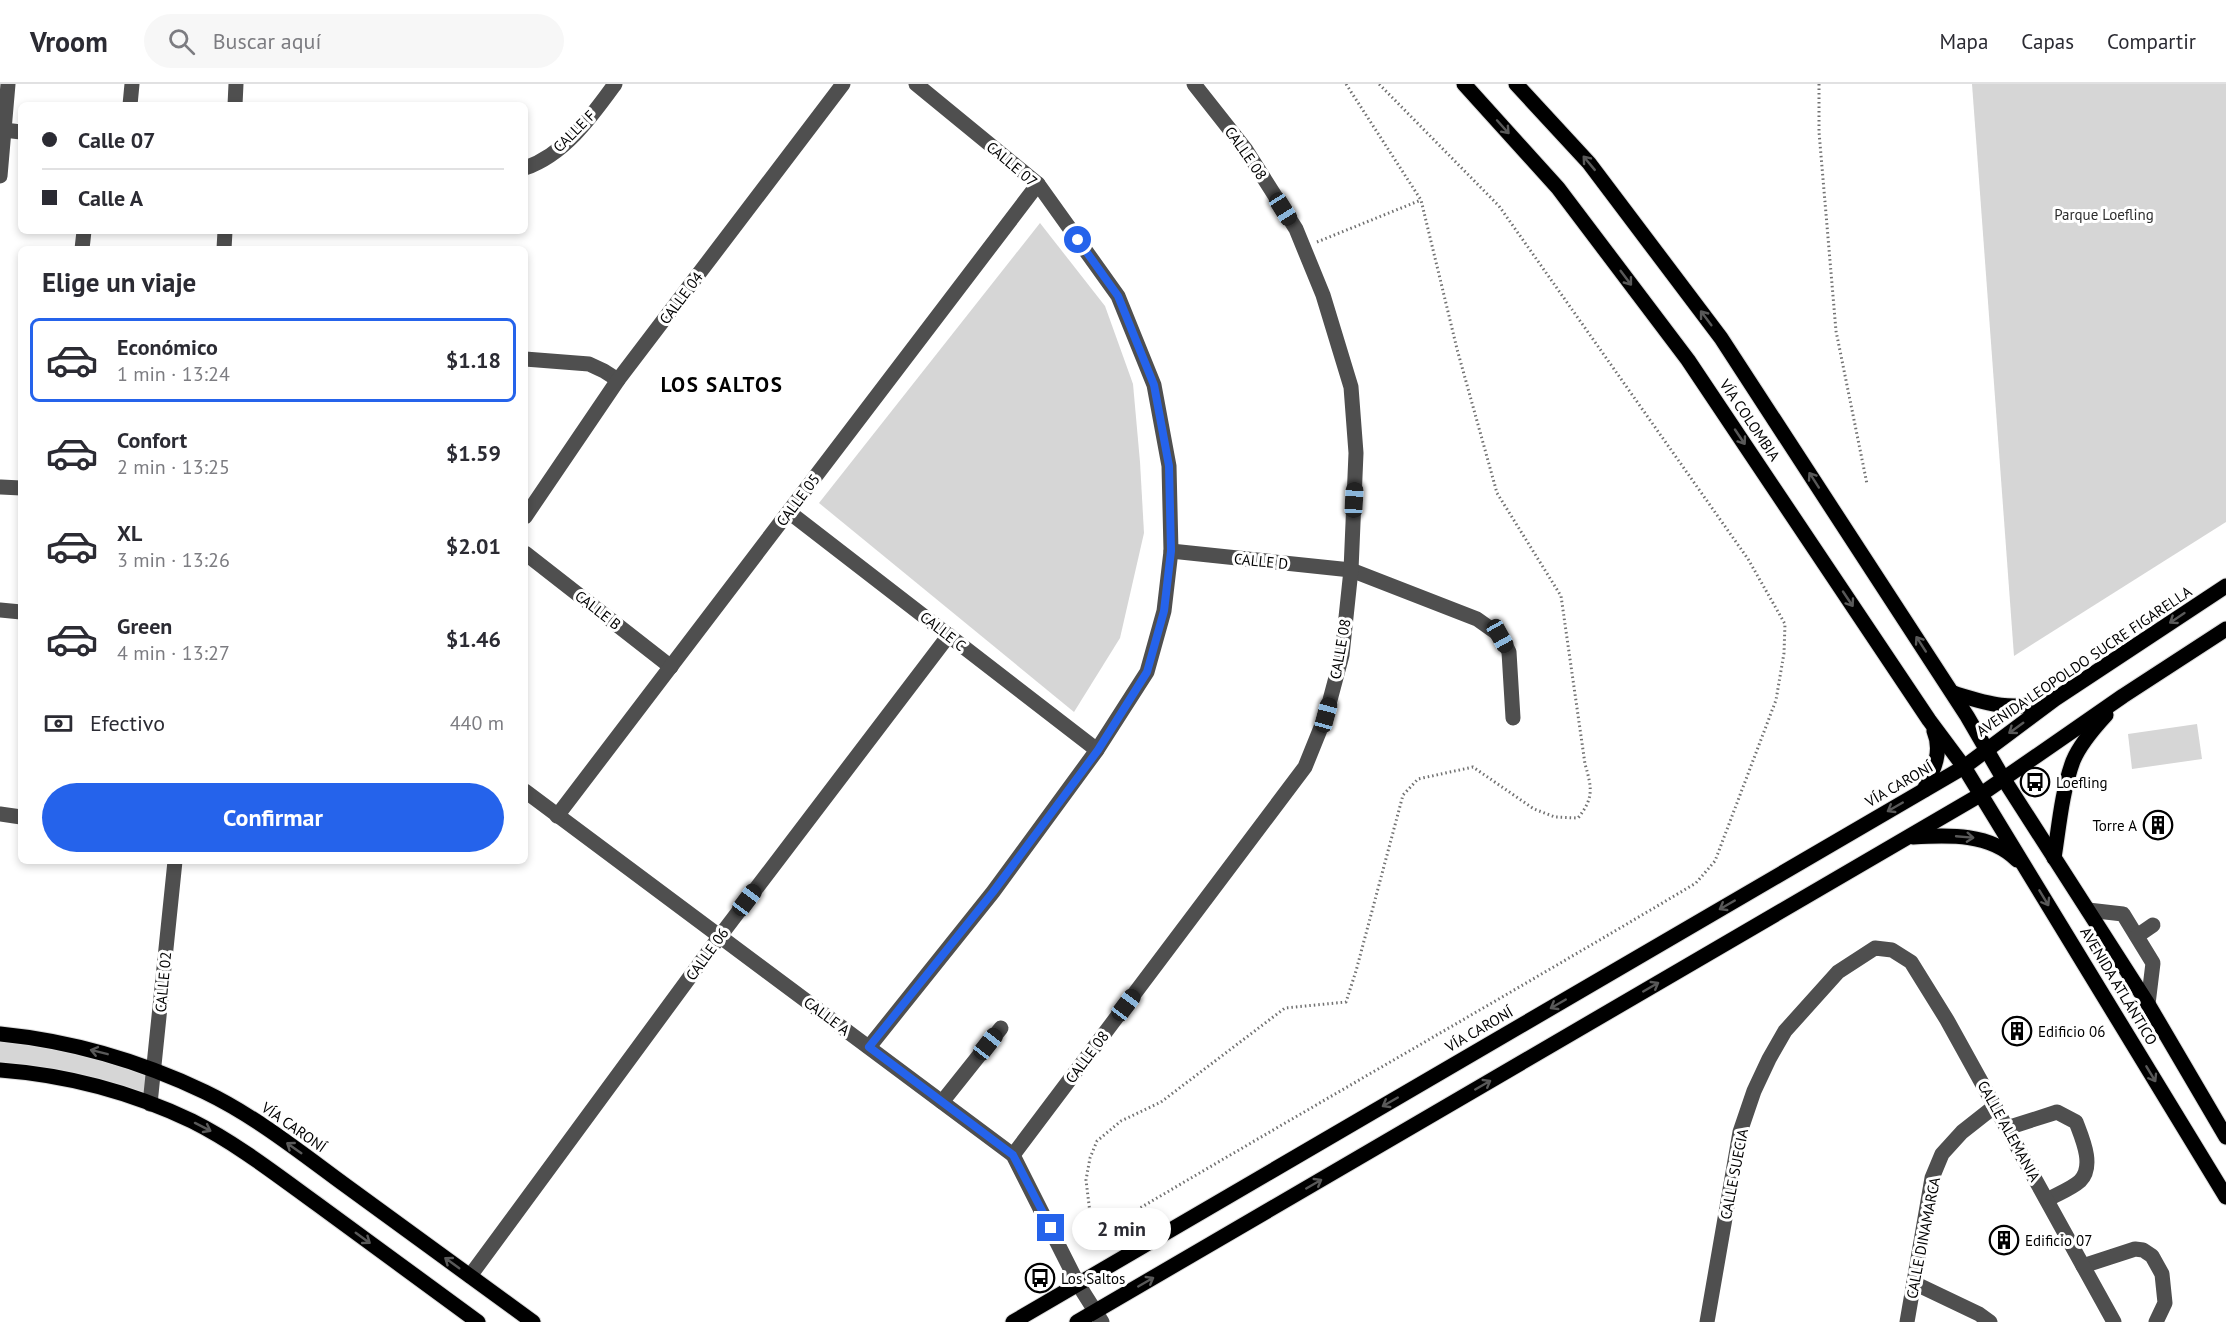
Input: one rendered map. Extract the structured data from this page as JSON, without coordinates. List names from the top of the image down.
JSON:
{
  "streets": {
    "main road": [
      "VÍA COLOMBIA",
      "AVENIDA LEOPOLDO SUCRE FIGARELLA",
      "VÍA CARONÍ",
      "AVENIDA ATLÁNTICO"
    ],
    "street": [
      "CALLE F",
      "CALLE 08",
      "CALLE 07",
      "CALLE 04",
      "CALLE 05",
      "CALLE D",
      "CALLE B",
      "CALLE C",
      "CALLE 06",
      "CALLE 02",
      "CALLE A",
      "CALLE ALEMANIA",
      "CALLE SUECIA",
      "CALLE DINAMARCA"
    ]
  },
  "crossings": [
    ["CALLE 08", "CALLE D"],
    ["CALLE 08", "CALLE A"],
    ["CALLE 07", "CALLE 05"],
    ["CALLE 07", "CALLE D"],
    ["CALLE 07", "CALLE C"],
    ["CALLE 07", "CALLE A"],
    ["VÍA COLOMBIA", "AVENIDA LEOPOLDO SUCRE FIGARELLA"],
    ["VÍA COLOMBIA", "VÍA CARONÍ"],
    ["VÍA COLOMBIA", "AVENIDA ATLÁNTICO"],
    ["CALLE 05", "CALLE B"],
    ["CALLE 05", "CALLE C"],
    ["CALLE 05", "CALLE A"],
    ["CALLE C", "CALLE 06"],
    ["AVENIDA LEOPOLDO SUCRE FIGARELLA", "VÍA CARONÍ"],
    ["VÍA CARONÍ", "CALLE 06"],
    ["VÍA CARONÍ", "CALLE 02"],
    ["VÍA CARONÍ", "CALLE A"],
    ["CALLE 06", "CALLE A"],
    ["CALLE ALEMANIA", "CALLE SUECIA"],
    ["CALLE ALEMANIA", "CALLE DINAMARCA"]
  ],
  "districts": ["LOS SALTOS"],
  "parks": ["Parque Loefling"],
  "places": {
    "bus stop": ["Loefling", "Los Saltos"],
    "building": ["Torre A", "Edificio 06", "Edificio 07"]
  },
  "page": {
    "header": "Vroom",
    "search": "Buscar aquí",
    "nav": ["Mapa", "Capas", "Compartir"],
    "banner": ["Calle 07", "Calle A"],
    "heading": "Elige un viaje",
    "list": [
      {
        "name": "Económico",
        "note": "1 min · 13:24",
        "value": "$1.18"
      },
      {
        "name": "Confort",
        "note": "2 min · 13:25",
        "value": "$1.59"
      },
      {
        "name": "XL",
        "note": "3 min · 13:26",
        "value": "$2.01"
      },
      {
        "name": "Green",
        "note": "4 min · 13:27",
        "value": "$1.46"
      }
    ],
    "pay": ["Efectivo", "440 m"],
    "buttons": "Confirmar",
    "bubble": "2 min"
  }
}
